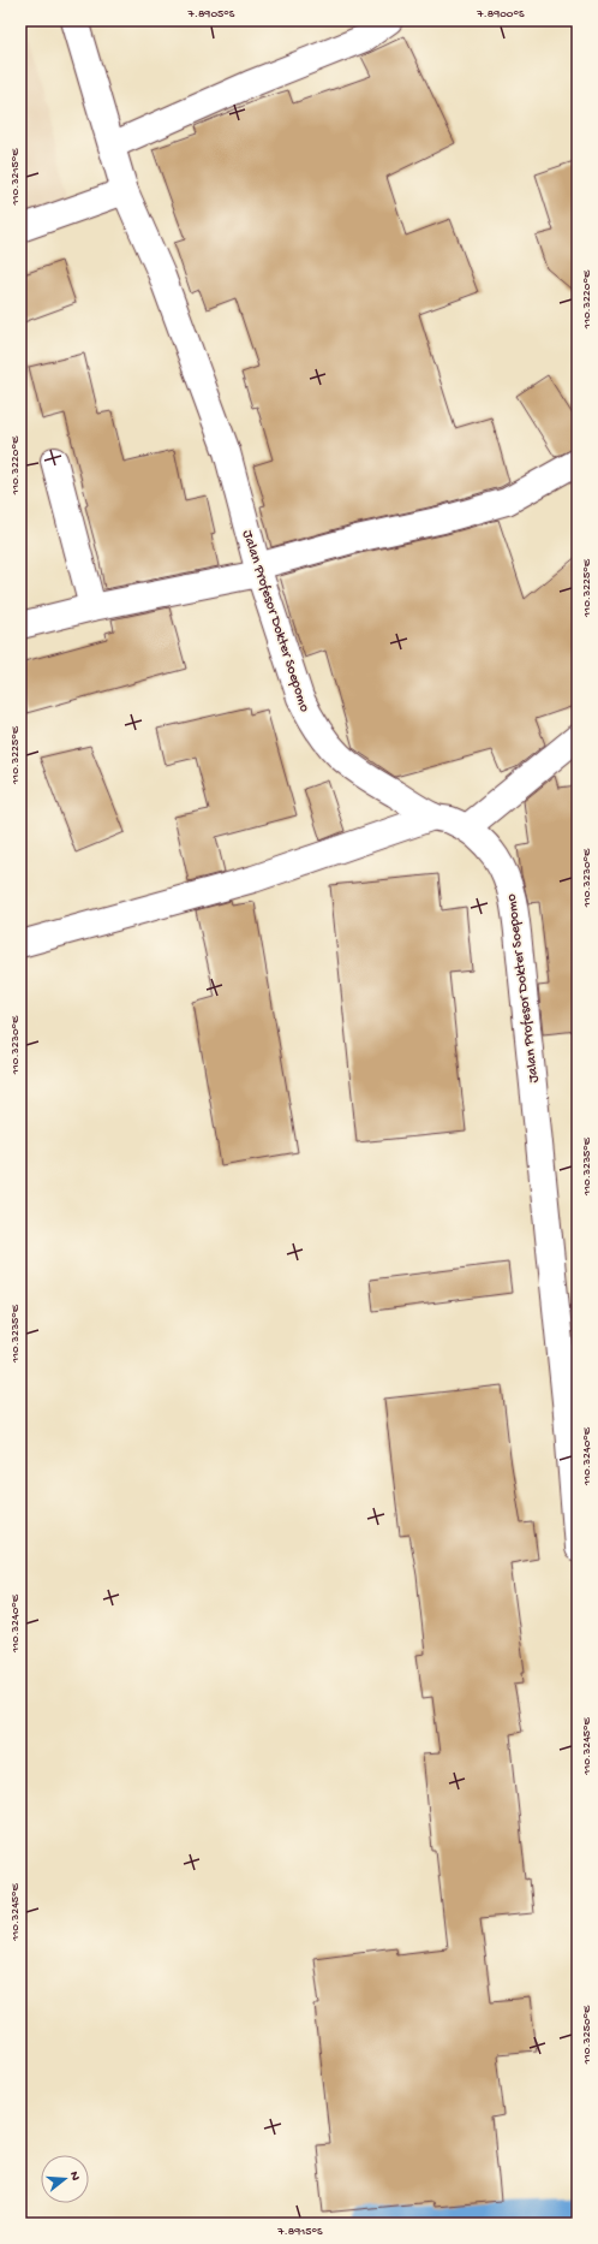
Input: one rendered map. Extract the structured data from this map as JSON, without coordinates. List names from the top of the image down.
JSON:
{
  "streets": {
    "street": ["Jalan Profesor Dokter Soepomo"]
  },
  "north": "right",
  "coordinates": [
    "7.8905°S",
    "7.8900°S",
    "110.3215°E",
    "110.3220°E",
    "110.3225°E",
    "110.3230°E",
    "110.3235°E",
    "110.3240°E",
    "110.3245°E",
    "110.3250°E",
    "7.8915°S"
  ]
}
